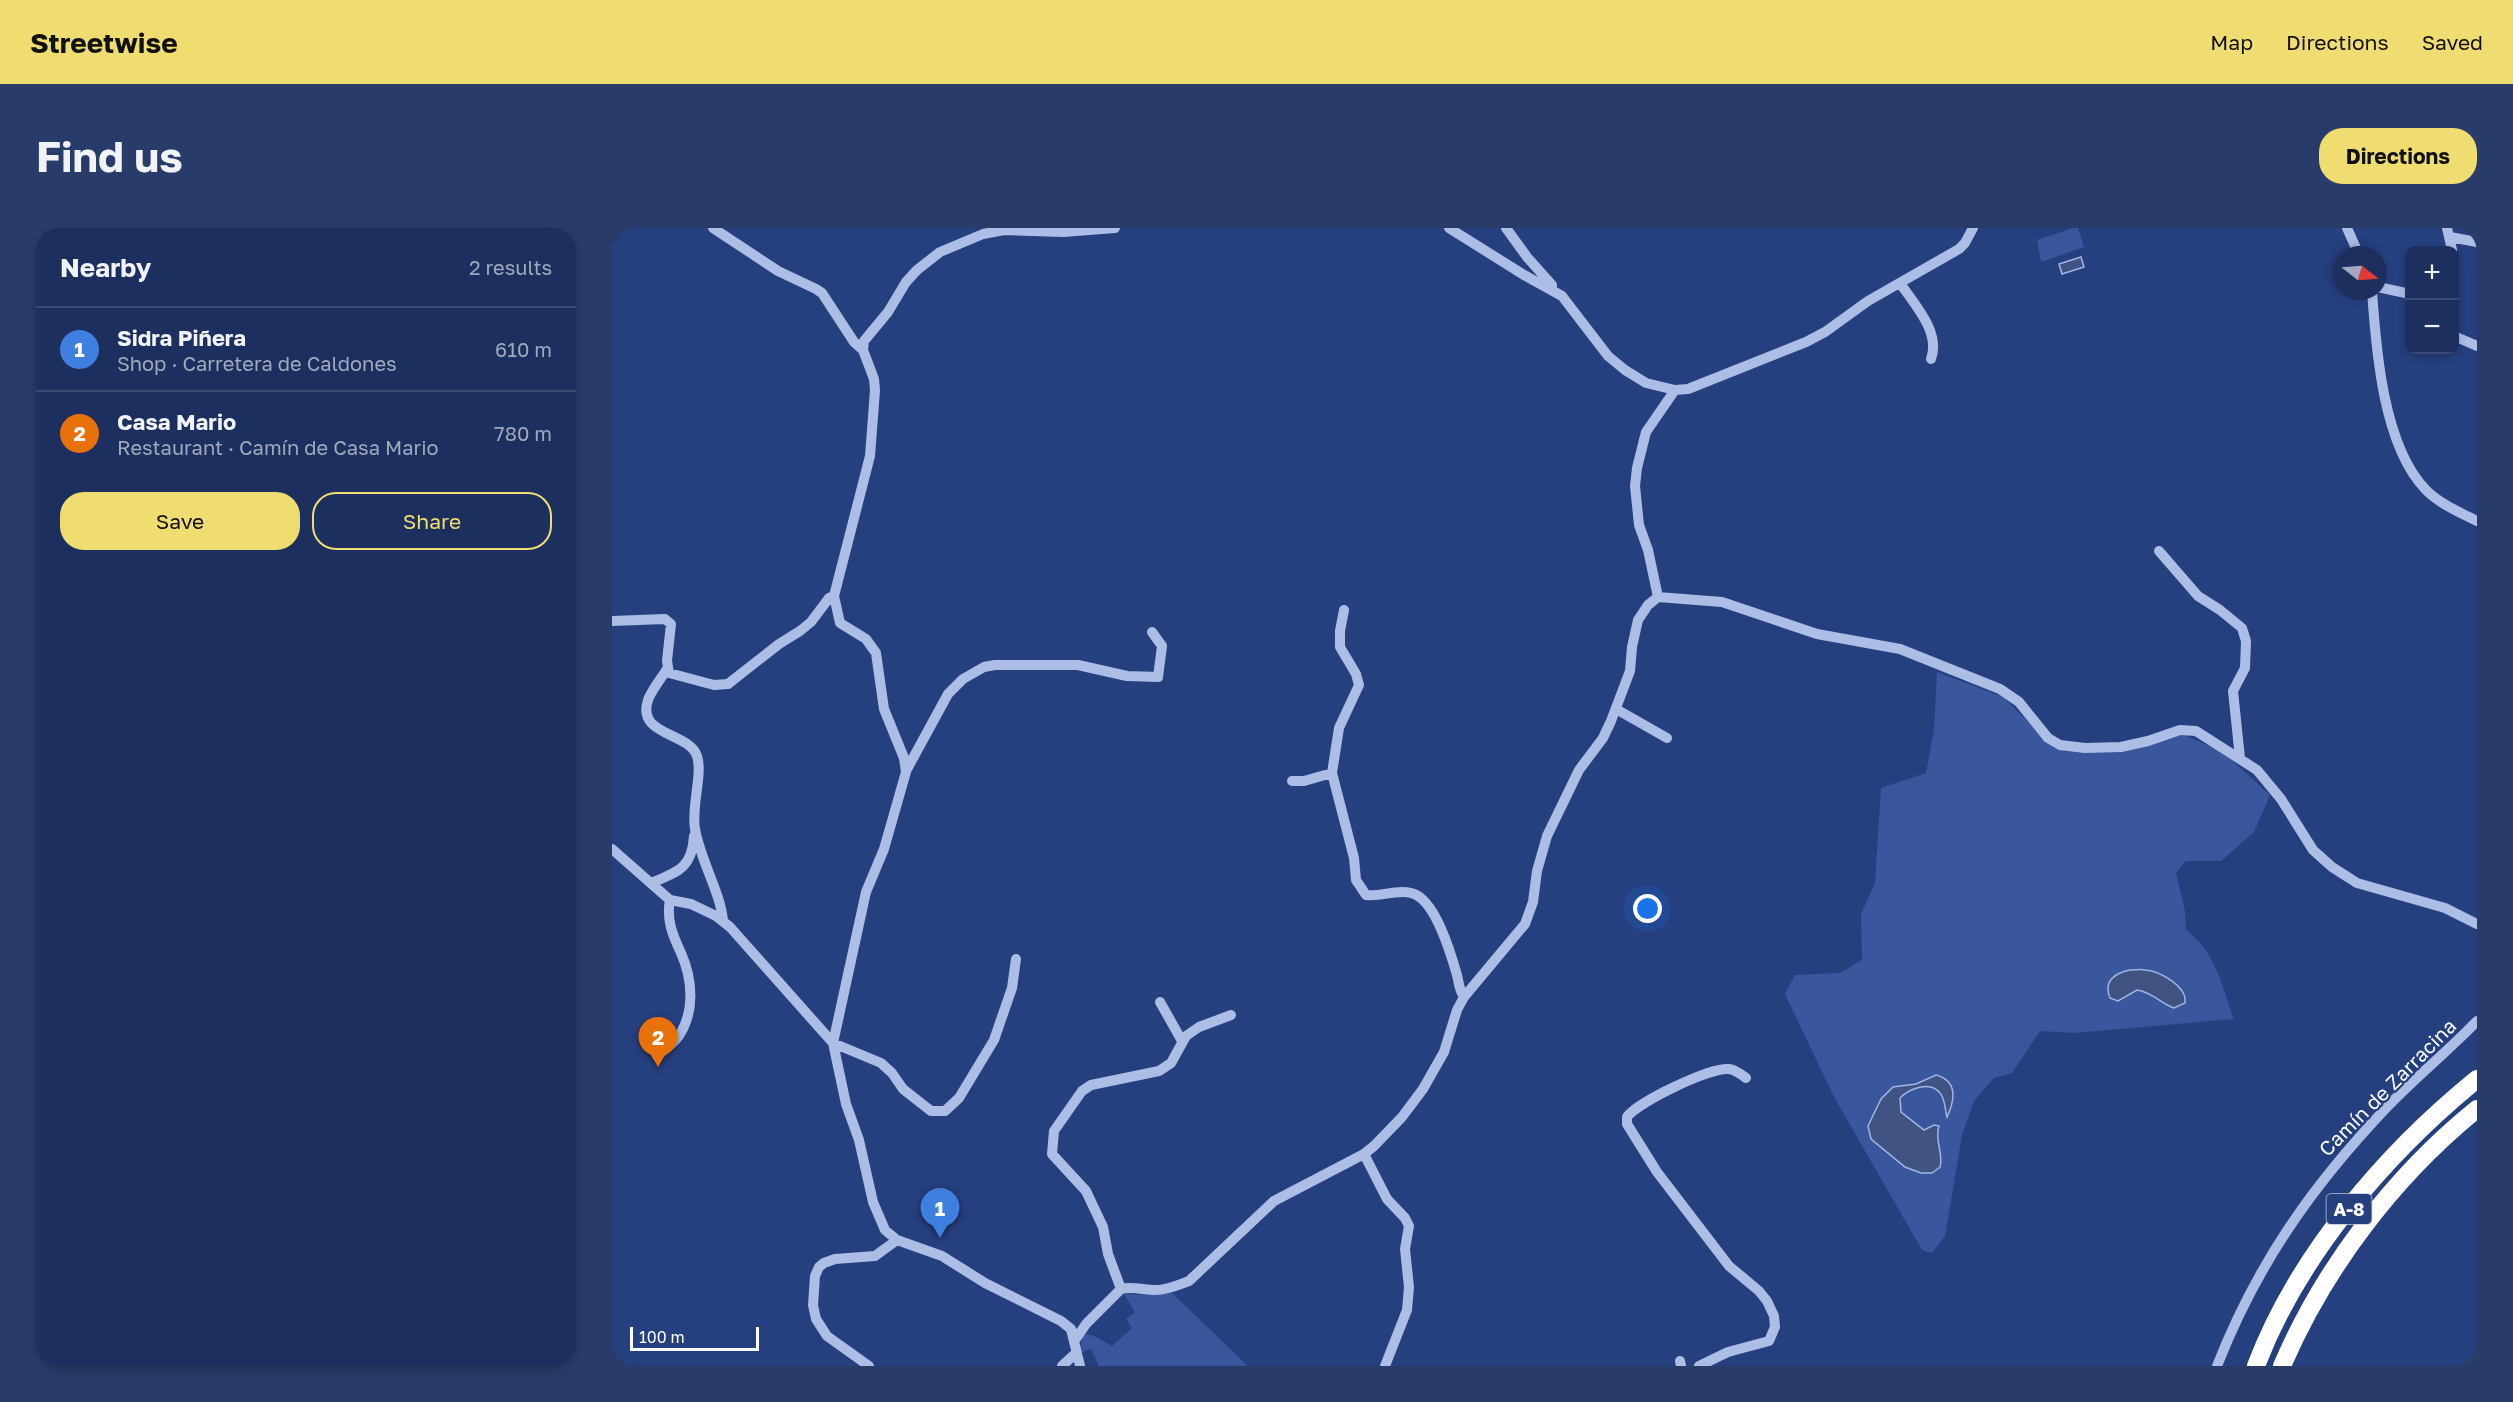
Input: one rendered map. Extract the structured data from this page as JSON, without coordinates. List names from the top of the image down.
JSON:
{
  "streets": {
    "highway": ["A-8"],
    "street": ["Camín de Zarracina"]
  },
  "scale_bar": "100 m",
  "north": "right",
  "page": {
    "header": "Streetwise",
    "nav": ["Map", "Directions", "Saved"],
    "buttons": [
      "Directions",
      ["Save", "Share"]
    ],
    "title": "Find us",
    "heading": ["Nearby", "2 results"],
    "map_buttons": ["+", "−"],
    "list": [
      {
        "mark": "1",
        "name": "Sidra Piñera",
        "note": "Shop · Carretera de Caldones",
        "value": "610 m"
      },
      {
        "mark": "2",
        "name": "Casa Mario",
        "note": "Restaurant · Camín de Casa Mario",
        "value": "780 m"
      }
    ],
    "pins": ["2", "1"],
    "scale": "100 m"
  }
}
